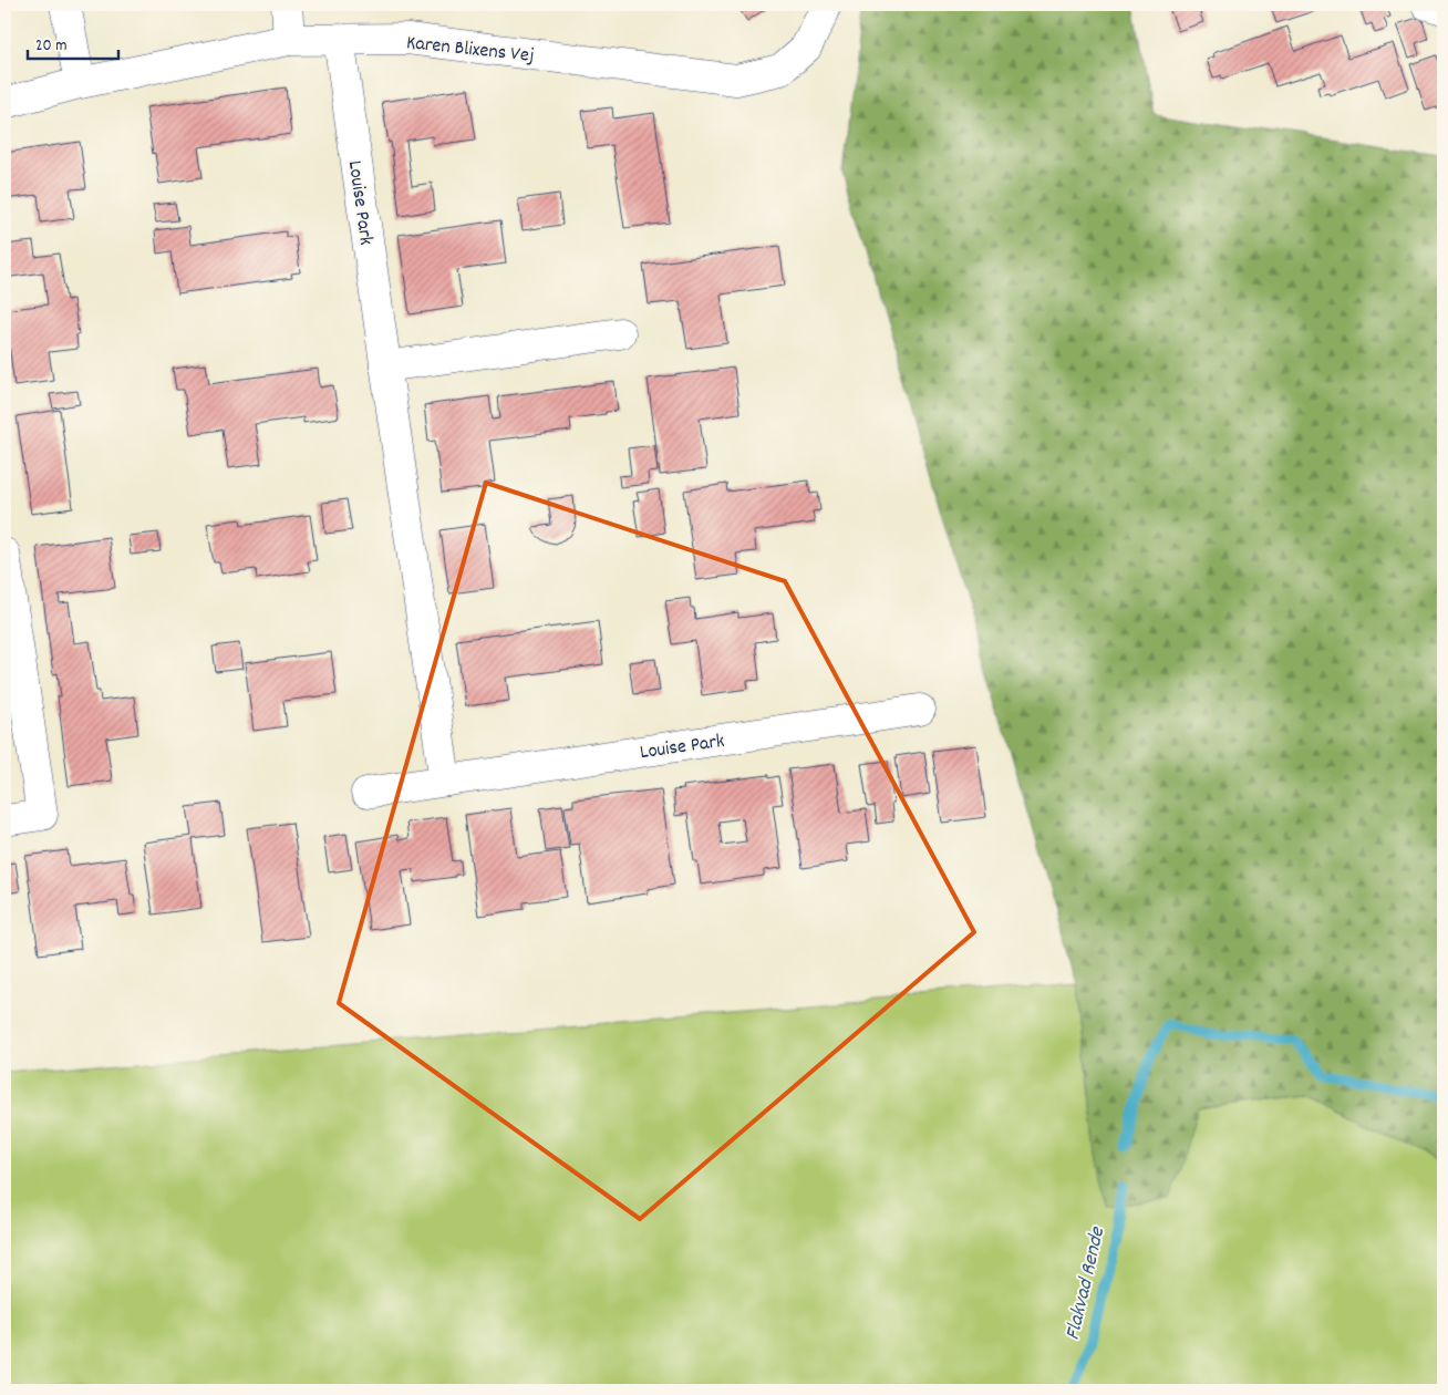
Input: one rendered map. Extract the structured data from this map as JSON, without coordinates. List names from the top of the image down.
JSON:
{
  "streets": {
    "street": ["Karen Blixens Vej", "Louise Park"]
  },
  "crossings": [
    ["Karen Blixens Vej", "Louise Park"]
  ],
  "water": ["Flakvad Rende"],
  "scale_bar": "20 m"
}
